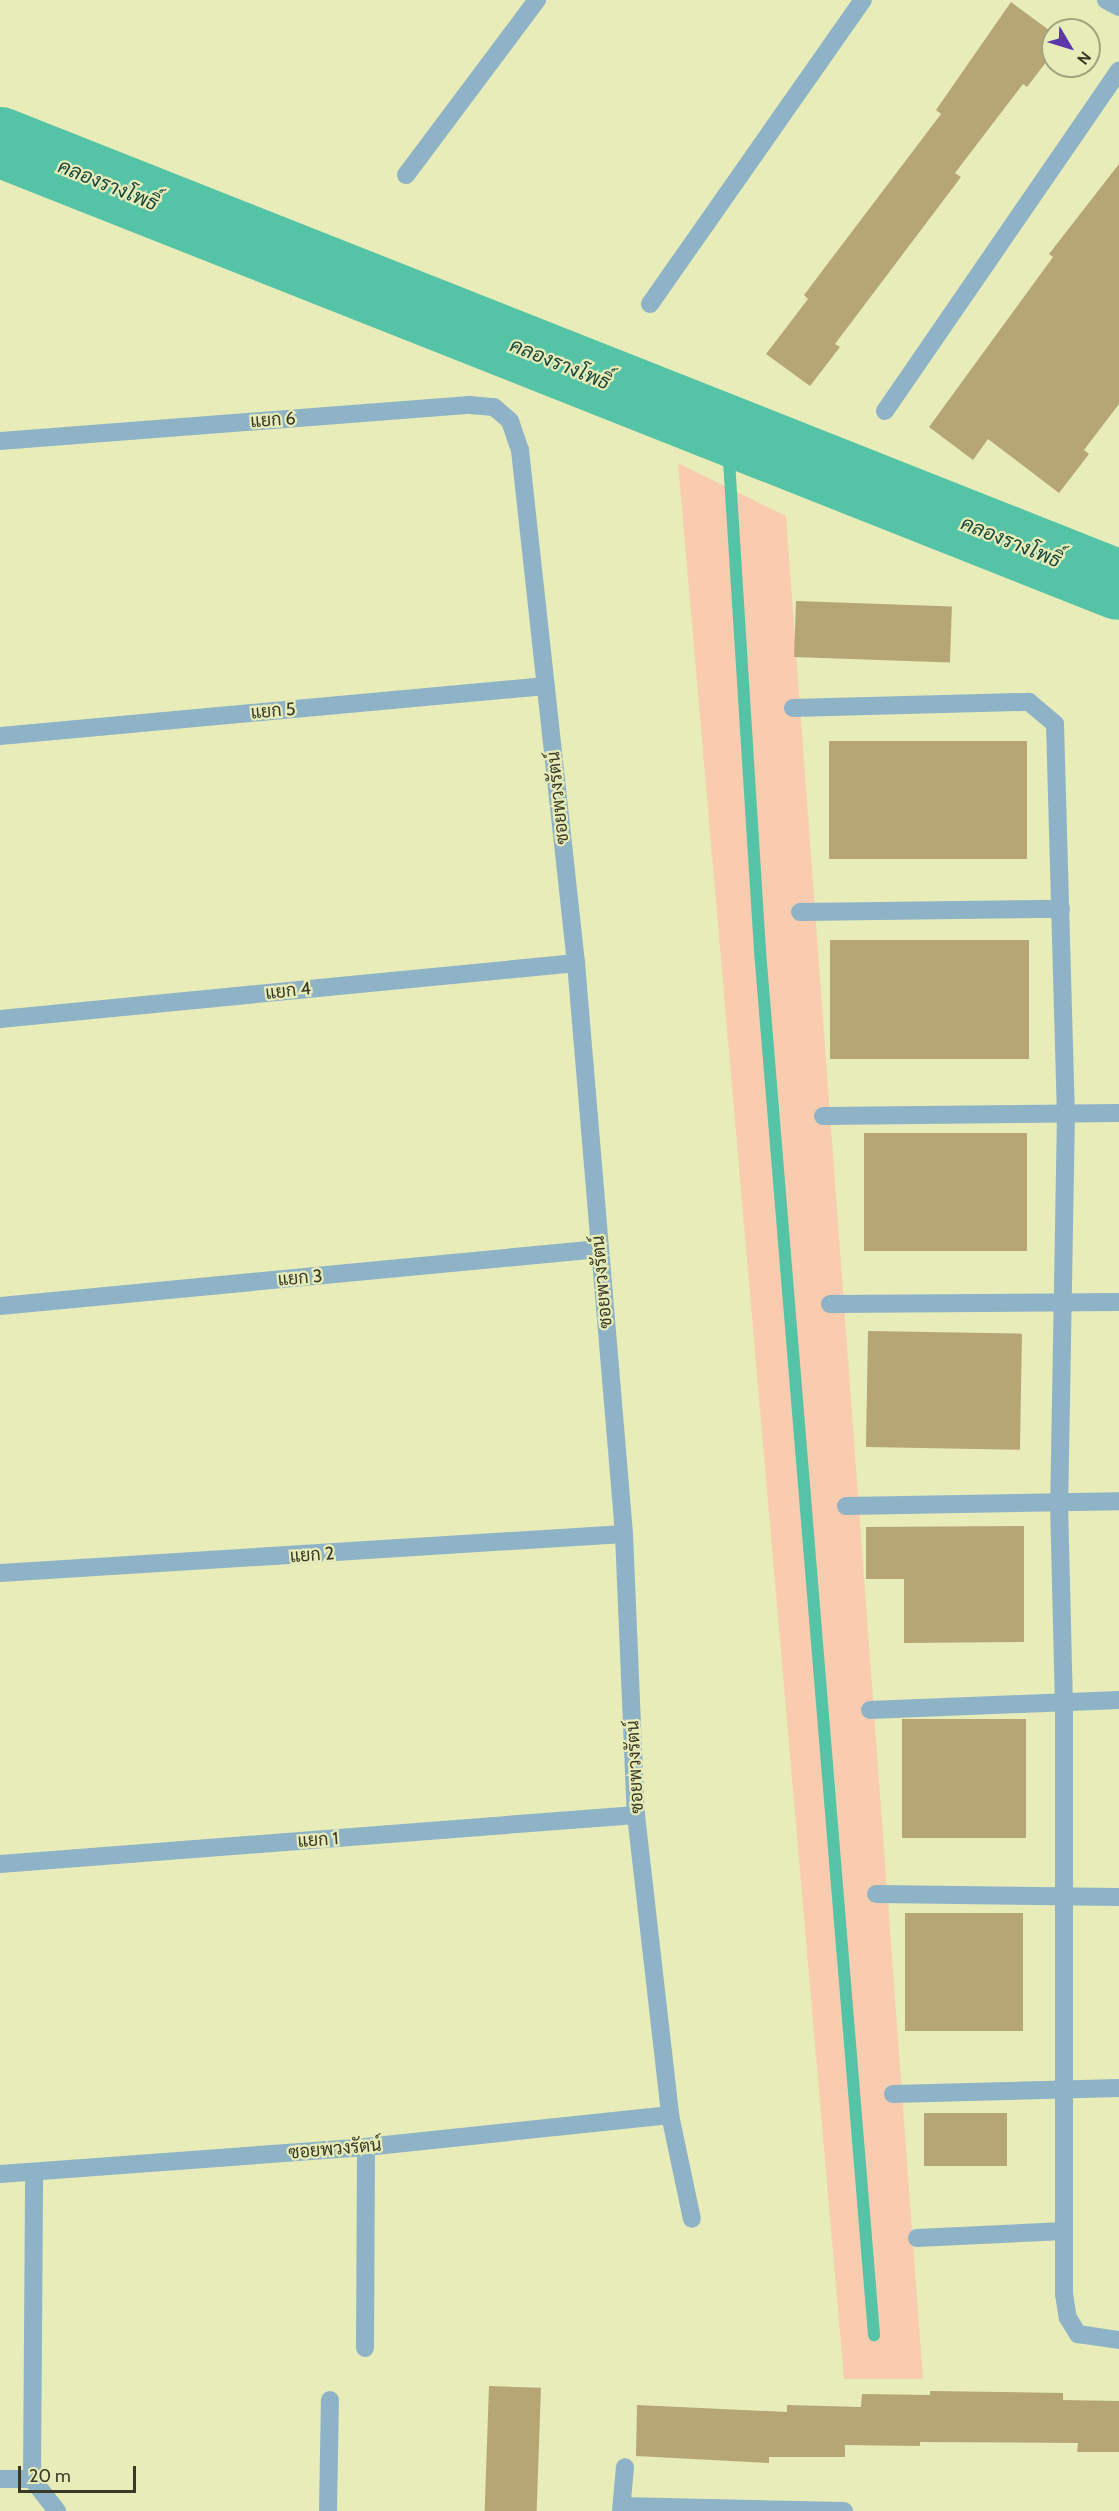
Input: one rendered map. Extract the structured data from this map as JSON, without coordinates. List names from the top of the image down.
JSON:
{
  "streets": {
    "street": [
      "แยก 6",
      "แยก 5",
      "ซอยพวงรัตน์",
      "แยก 4",
      "แยก 3",
      "แยก 2",
      "แยก 1"
    ]
  },
  "crossings": [
    ["แยก 6", "ซอยพวงรัตน์"],
    ["แยก 5", "ซอยพวงรัตน์"],
    ["ซอยพวงรัตน์", "แยก 4"],
    ["ซอยพวงรัตน์", "แยก 3"],
    ["ซอยพวงรัตน์", "แยก 2"],
    ["ซอยพวงรัตน์", "แยก 1"]
  ],
  "water": ["คลองรางโพธิ์"],
  "scale_bar": "20 m",
  "north": "bottom right"
}
